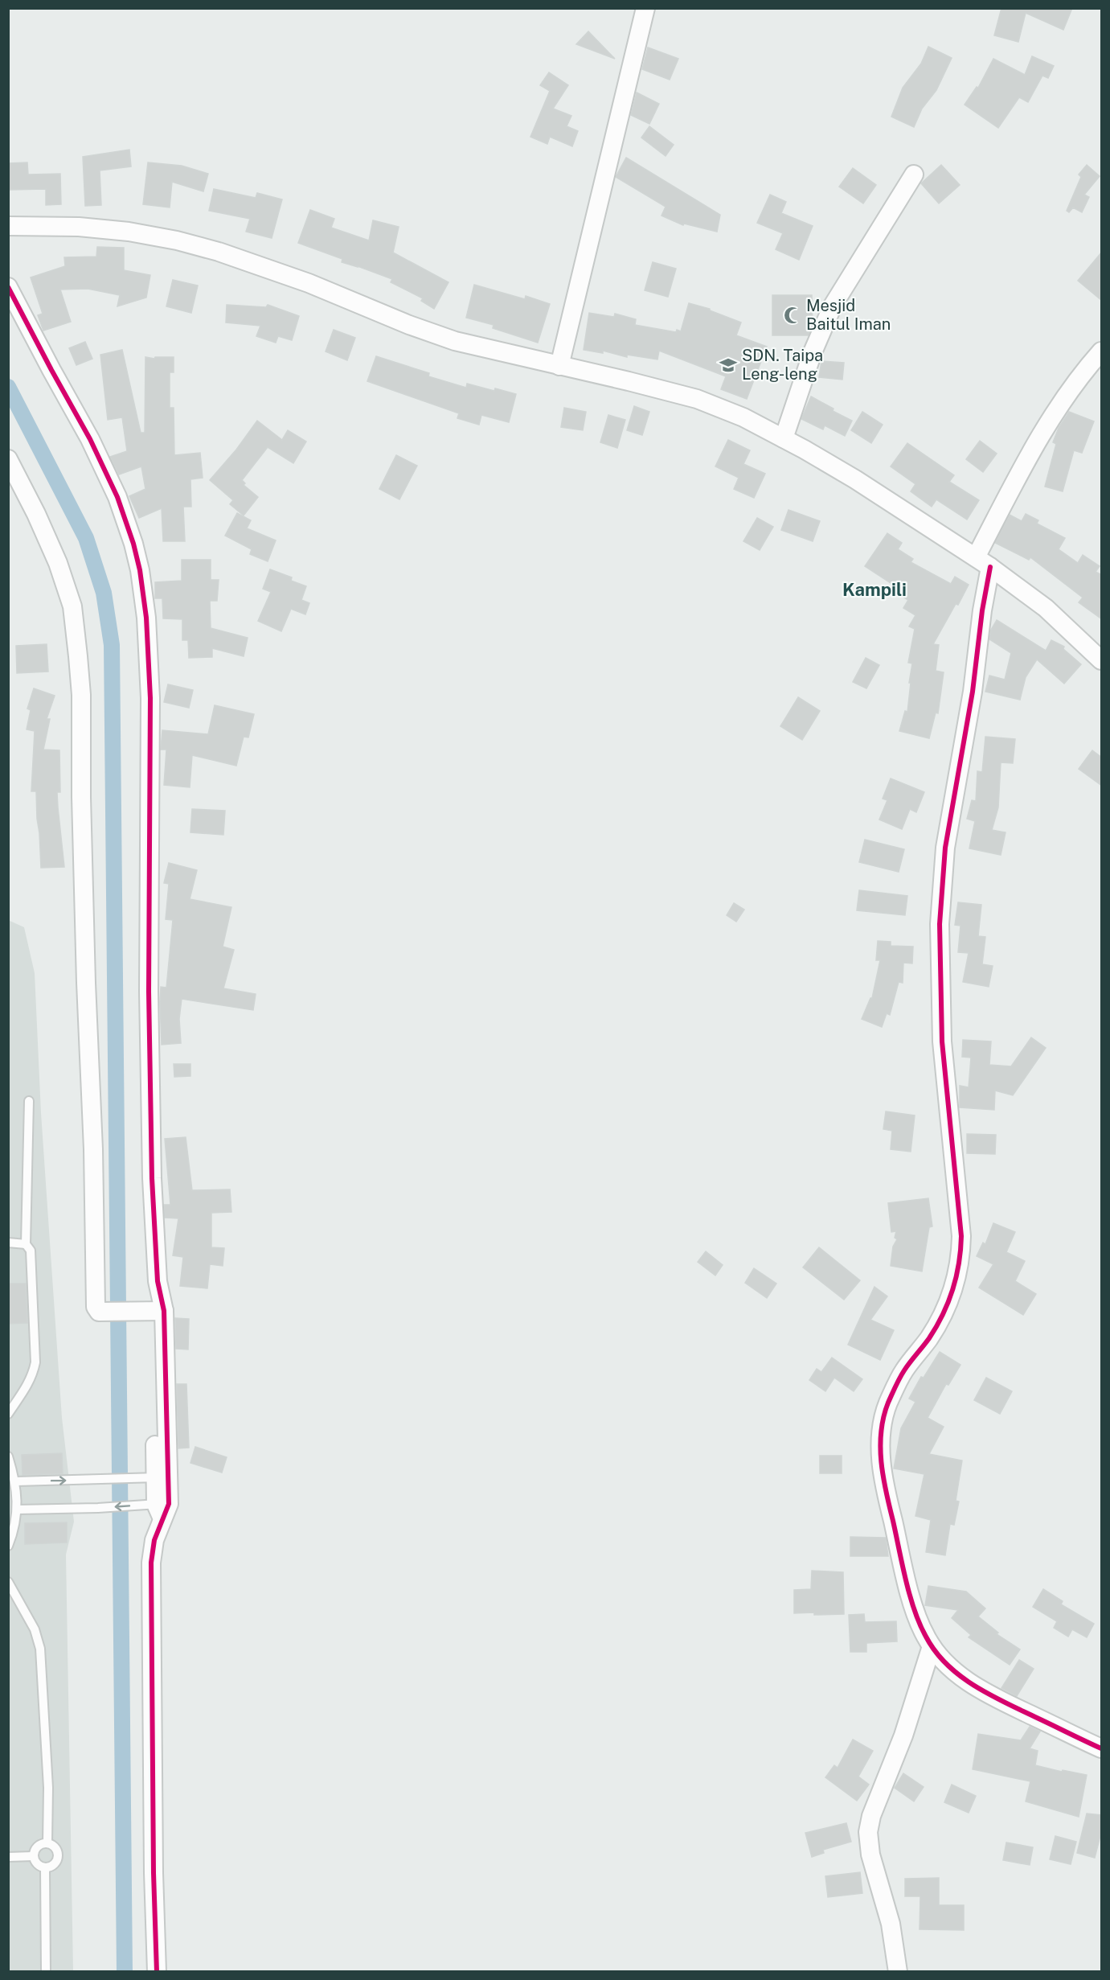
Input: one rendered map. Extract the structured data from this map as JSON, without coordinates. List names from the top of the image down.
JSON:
{
  "districts": ["Kampili"],
  "places": {
    "mosque": ["Mesjid Baitul Iman"],
    "school or university": ["SDN. Taipa Leng-leng"]
  }
}
